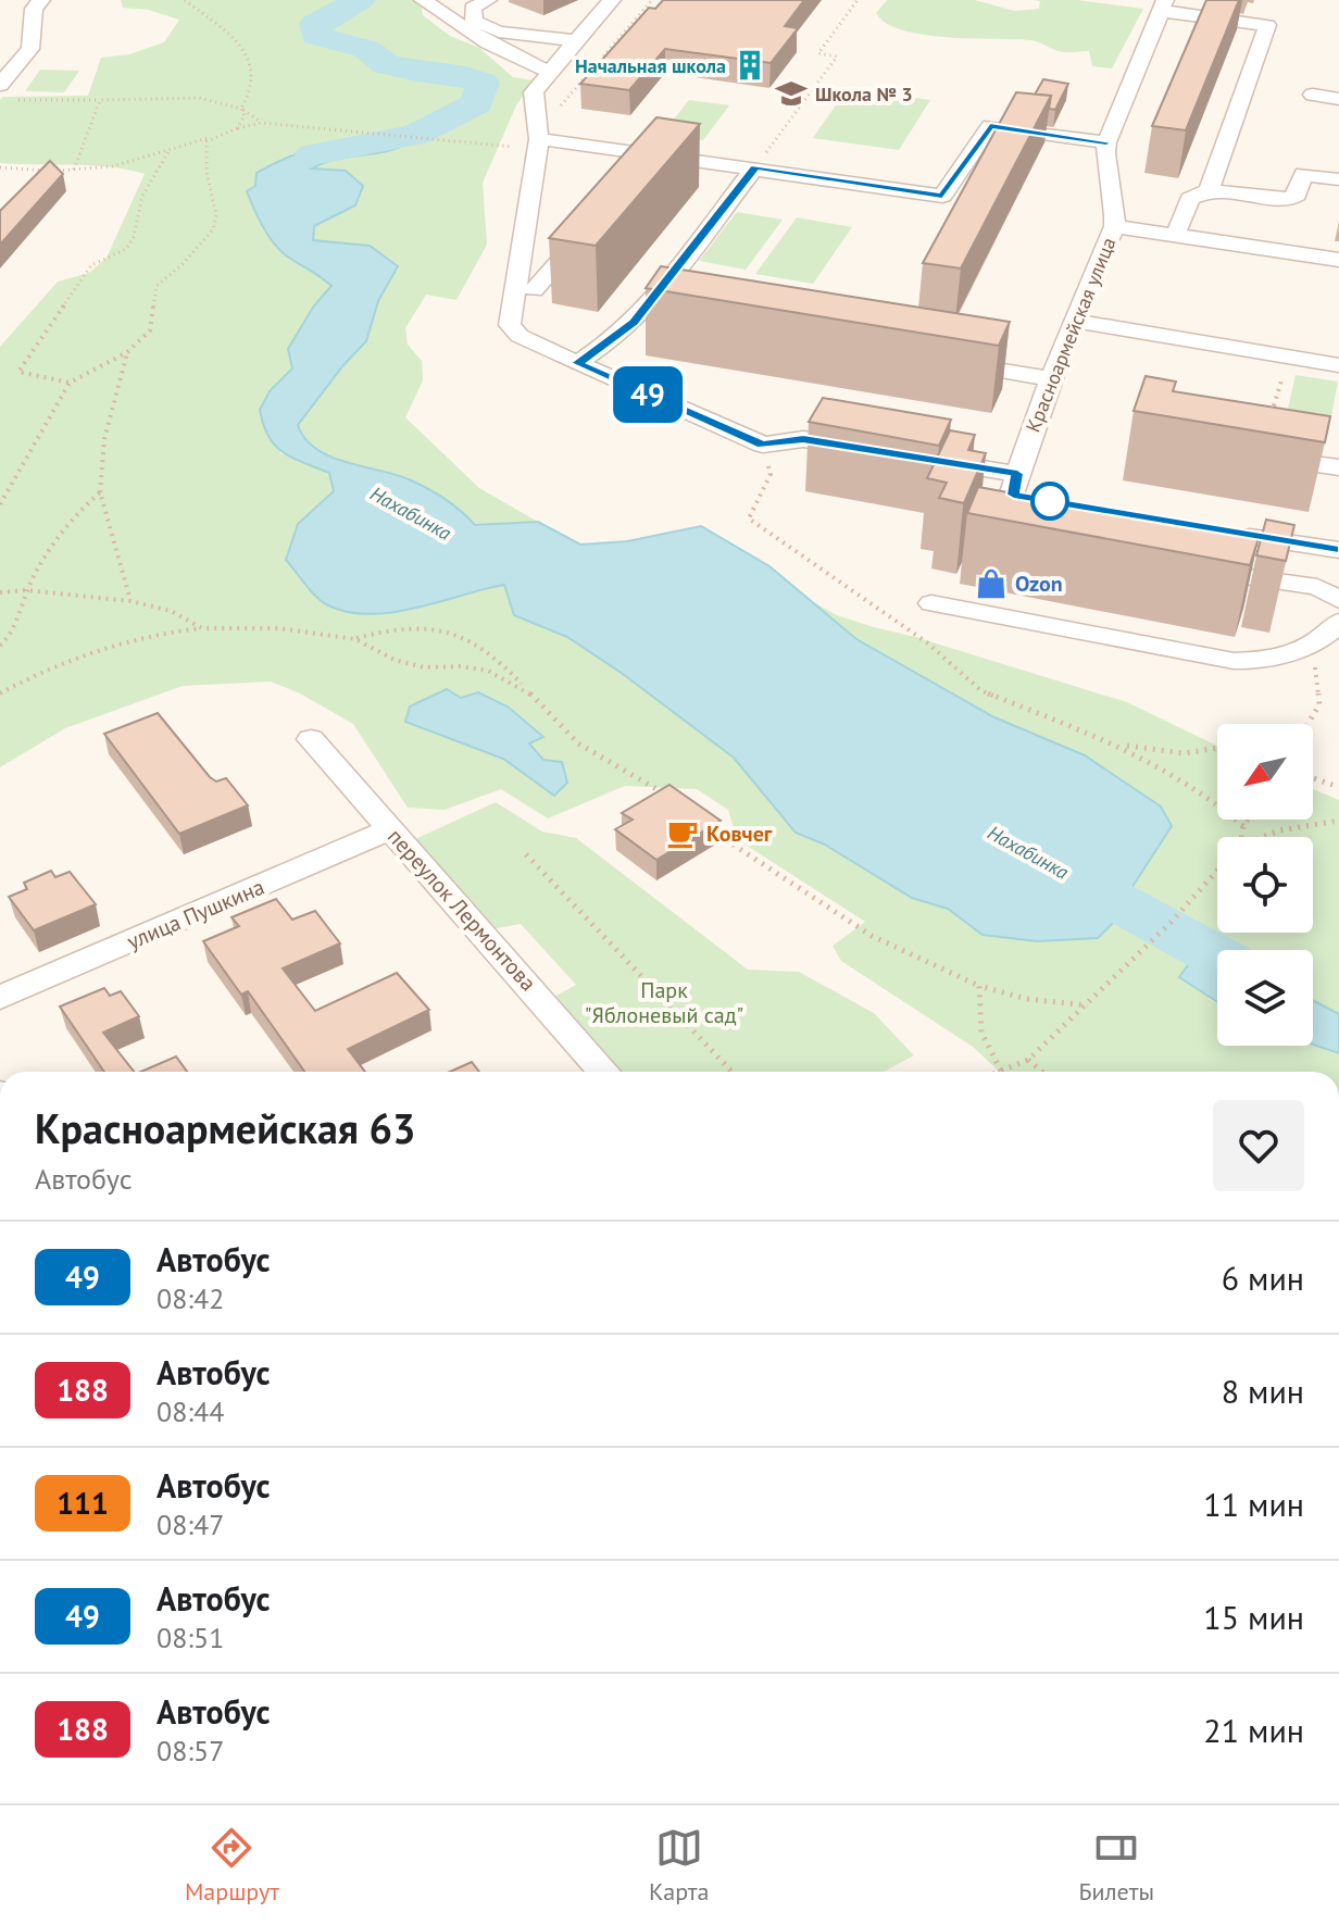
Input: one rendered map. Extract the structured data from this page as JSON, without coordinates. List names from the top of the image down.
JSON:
{
  "streets": {
    "street": ["Красноармейская улица", "переулок Лермонтова", "улица Пушкина"]
  },
  "crossings": [
    ["переулок Лермонтова", "улица Пушкина"]
  ],
  "water": ["Нахабинка"],
  "parks": ["Парк \"Яблоневый сад\""],
  "places": {
    "building": ["Начальная школа"],
    "school or university": ["Школа № 3"],
    "shop": ["Ozon"],
    "cafe": ["Ковчег"]
  },
  "lines": ["bus line 49"],
  "north": "bottom left",
  "page": {
    "on_map": "49",
    "heading": ["Красноармейская 63", "Автобус"],
    "list": [
      {
        "mark": "49",
        "name": "Автобус",
        "note": "08:42",
        "value": "6 мин"
      },
      {
        "mark": "188",
        "name": "Автобус",
        "note": "08:44",
        "value": "8 мин"
      },
      {
        "mark": "111",
        "name": "Автобус",
        "note": "08:47",
        "value": "11 мин"
      },
      {
        "mark": "49",
        "name": "Автобус",
        "note": "08:51",
        "value": "15 мин"
      },
      {
        "mark": "188",
        "name": "Автобус",
        "note": "08:57",
        "value": "21 мин"
      }
    ],
    "tabs": ["Маршрут", "Карта", "Билеты"]
  }
}
